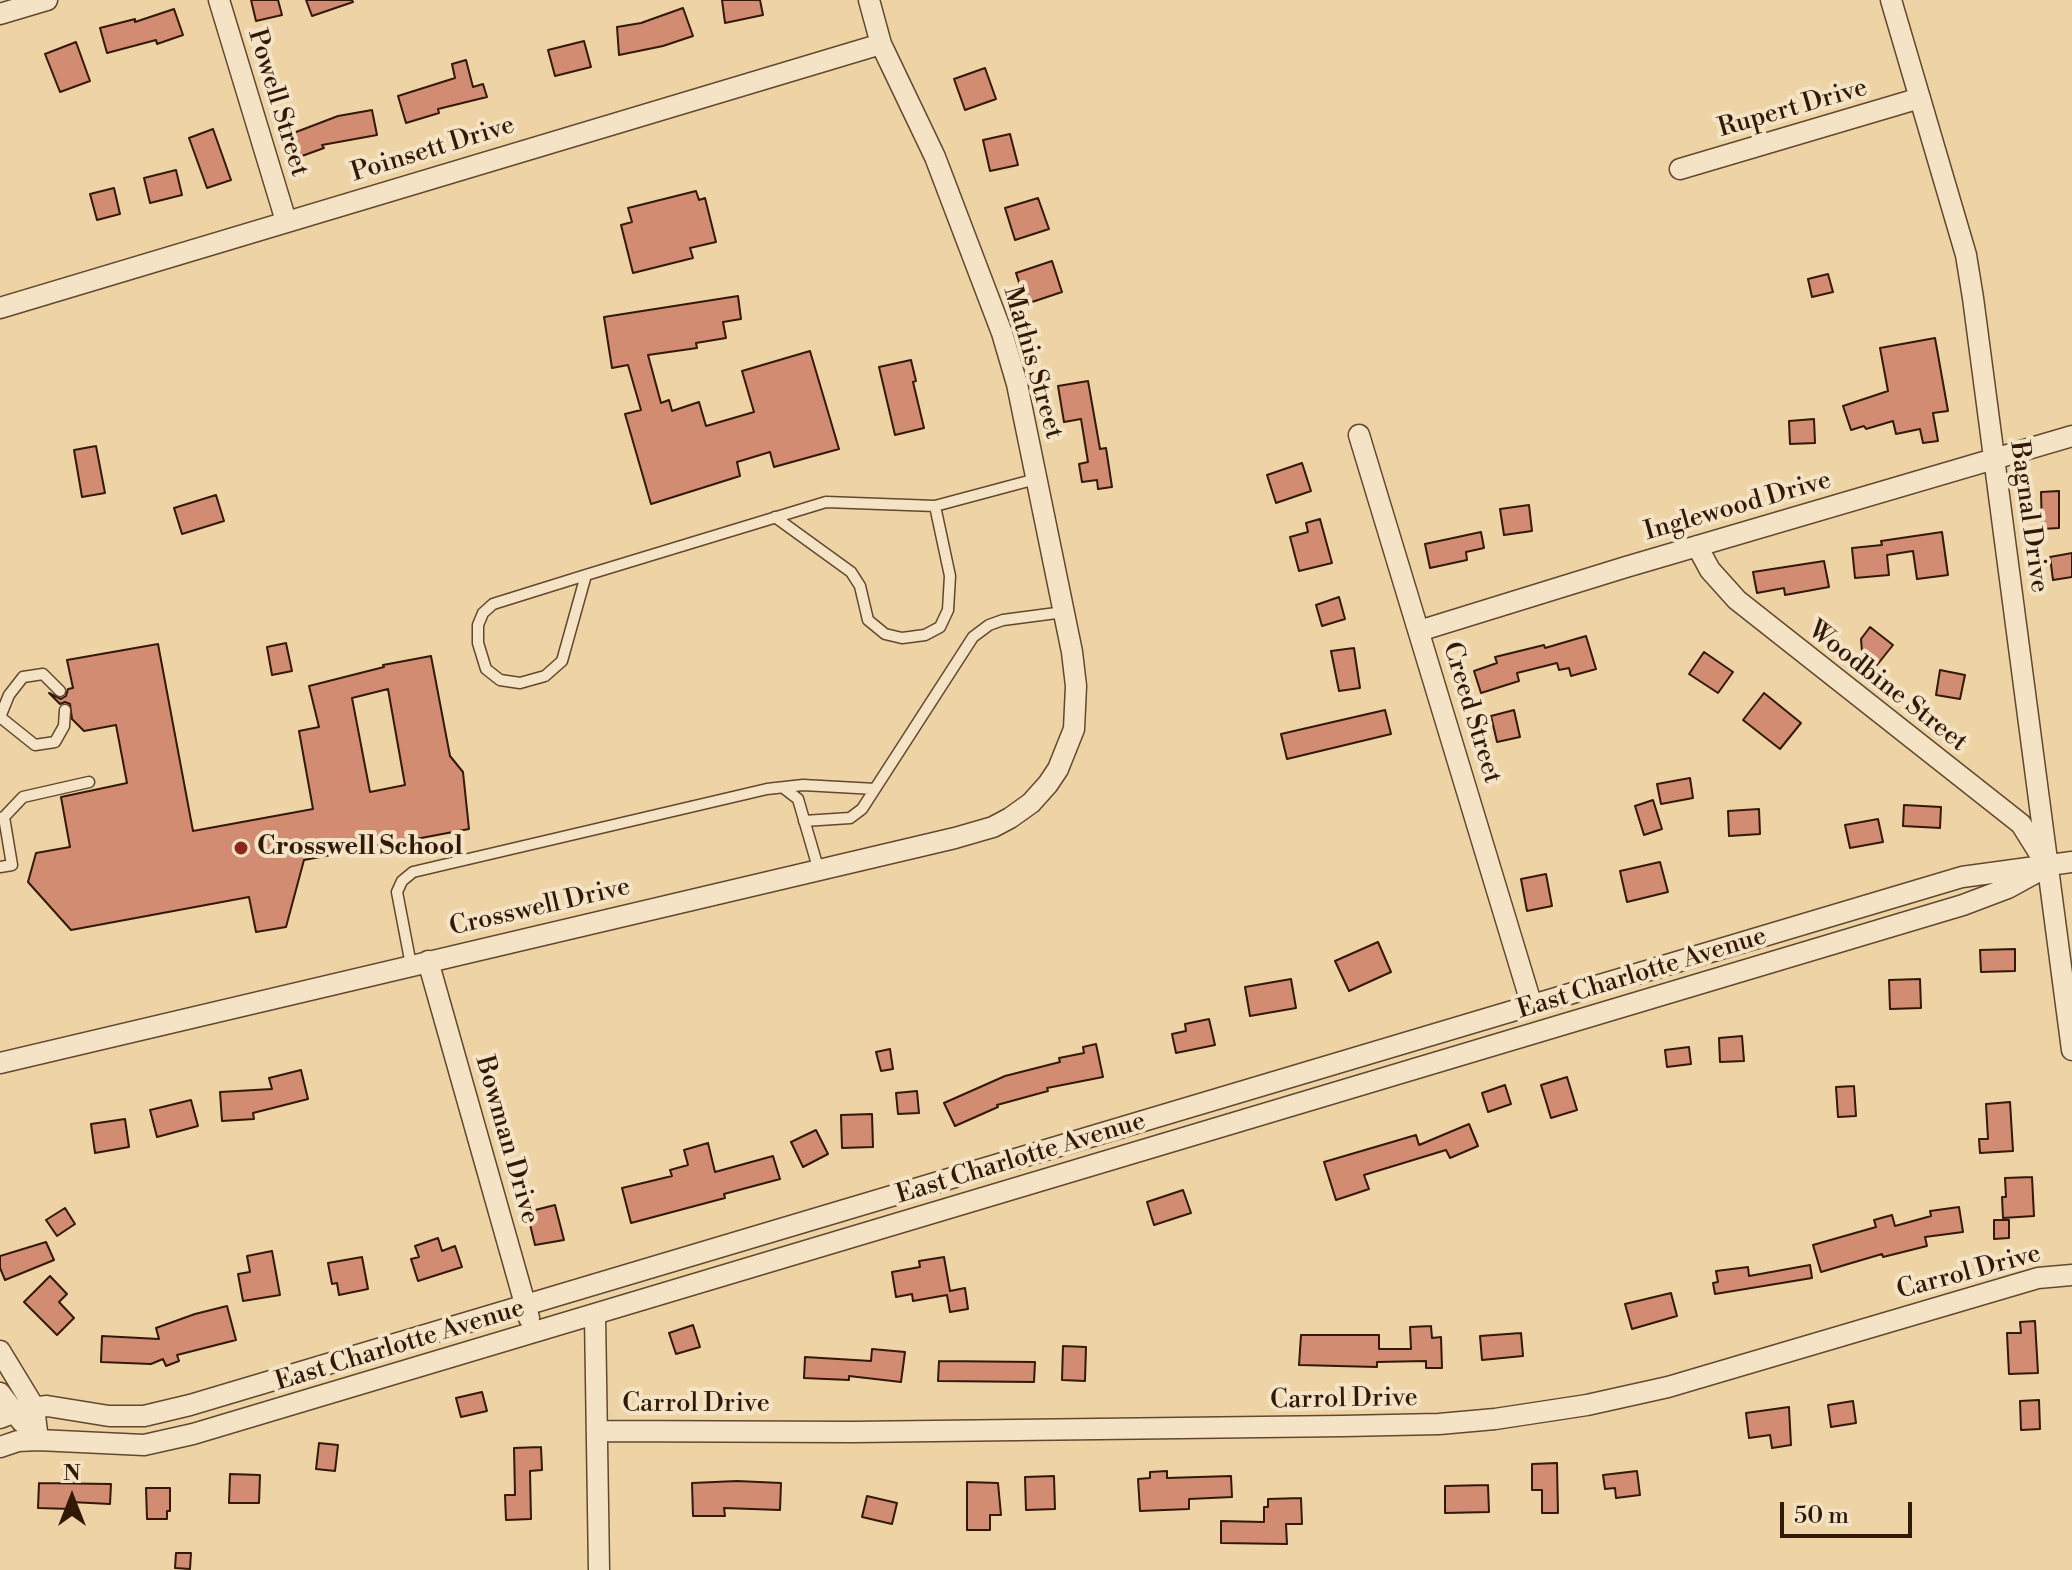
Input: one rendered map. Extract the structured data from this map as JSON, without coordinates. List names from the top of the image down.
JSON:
{
  "streets": {
    "street": [
      "Powell Street",
      "Rupert Drive",
      "Poinsett Drive",
      "Mathis Street",
      "Inglewood Drive",
      "Bagnal Drive",
      "Woodbine Street",
      "Creed Street",
      "Crosswell Drive",
      "East Charlotte Avenue",
      "Bowman Drive",
      "Carrol Drive"
    ]
  },
  "crossings": [
    ["Powell Street", "Poinsett Drive"],
    ["Rupert Drive", "Bagnal Drive"],
    ["Poinsett Drive", "Mathis Street"],
    ["Mathis Street", "Crosswell Drive"],
    ["Inglewood Drive", "Bagnal Drive"],
    ["Inglewood Drive", "Woodbine Street"],
    ["Inglewood Drive", "Creed Street"],
    ["Bagnal Drive", "Woodbine Street"],
    ["Bagnal Drive", "East Charlotte Avenue"],
    ["Woodbine Street", "East Charlotte Avenue"],
    ["Creed Street", "East Charlotte Avenue"],
    ["Crosswell Drive", "Bowman Drive"],
    ["East Charlotte Avenue", "Bowman Drive"]
  ],
  "places": ["Crosswell School"],
  "scale_bar": "50 m",
  "north": "top"
}
